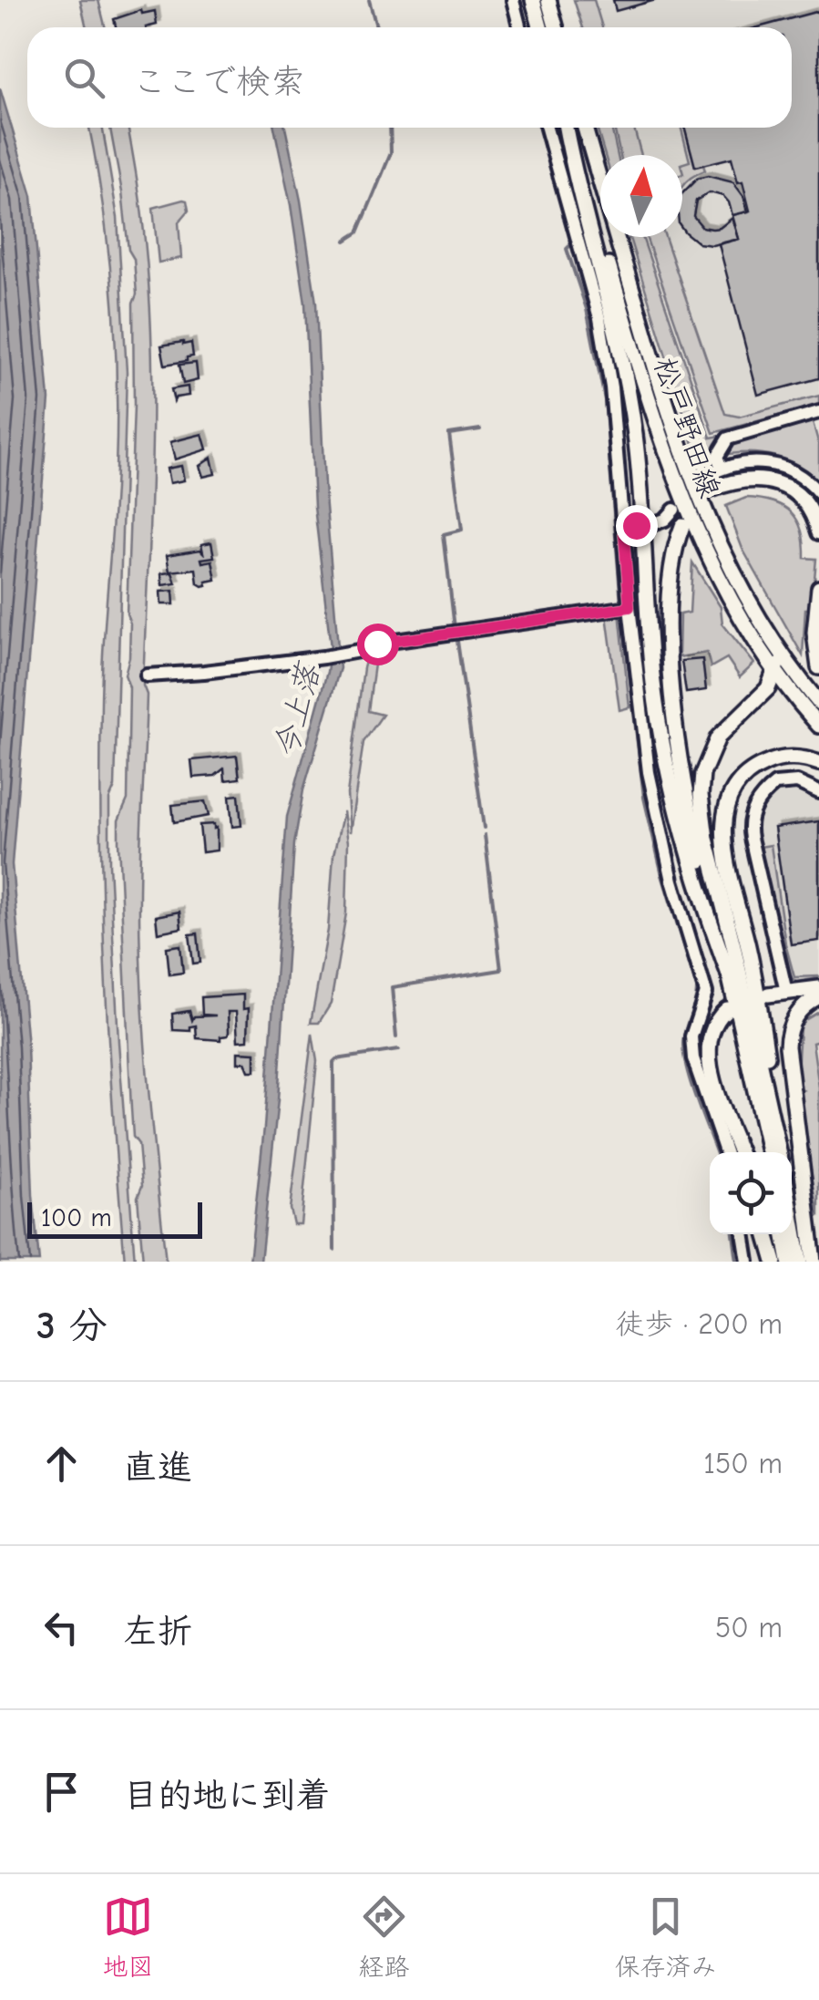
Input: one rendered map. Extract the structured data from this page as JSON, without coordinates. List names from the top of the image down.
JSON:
{
  "streets": {
    "main road": ["松戸野田線"]
  },
  "water": ["今上落"],
  "scale_bar": "100 m",
  "north": "top",
  "page": {
    "search": "ここで検索",
    "scale": "100 m",
    "heading": ["3 分", "徒歩 · 200 m"],
    "list": [
      ["直進", "150 m"],
      ["左折", "50 m"],
      "目的地に到着"
    ],
    "nav": ["地図", "経路", "保存済み"]
  }
}
